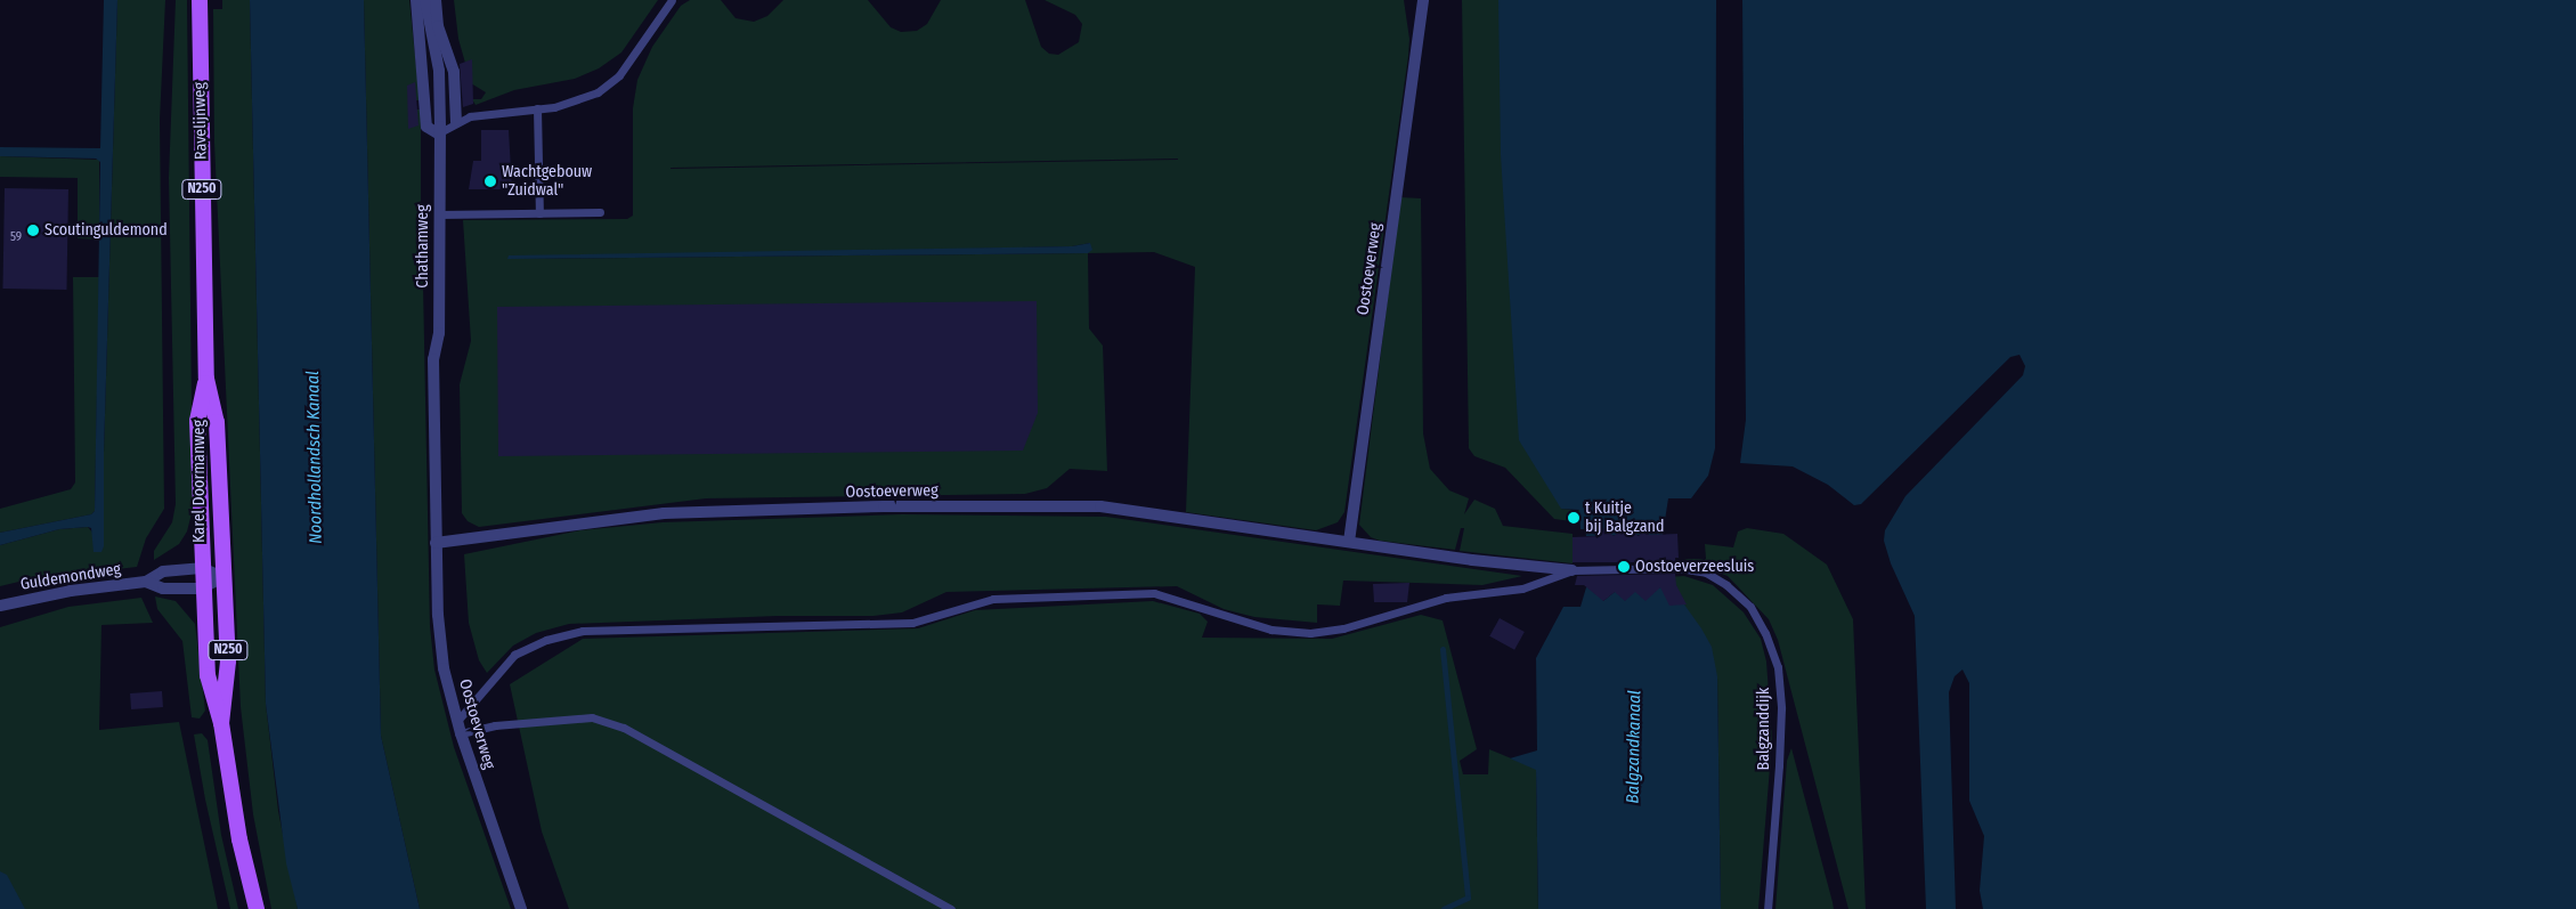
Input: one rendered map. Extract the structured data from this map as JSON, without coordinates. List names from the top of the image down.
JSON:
{
  "streets": {
    "main road": ["Ravelijnweg", "N250", "Karel Doormanweg"],
    "street": ["Chathamweg", "Oostoeverweg", "Guldemondweg"],
    "lane": ["Balgzanddijk"]
  },
  "crossings": [
    ["Ravelijnweg", "Karel Doormanweg"],
    ["Chathamweg", "Oostoeverweg"],
    ["Oostoeverweg", "Balgzanddijk"],
    ["Karel Doormanweg", "Guldemondweg"]
  ],
  "water": ["Noordhollandsch Kanaal", "Balgzandkanaal"],
  "places": [
    "Wachtgebouw \"Zuidwal\"",
    "Scoutinguldemond",
    "t Kuitje bij Balgzand",
    "Oostoeverzeesluis"
  ],
  "house_numbers": ["59"]
}
